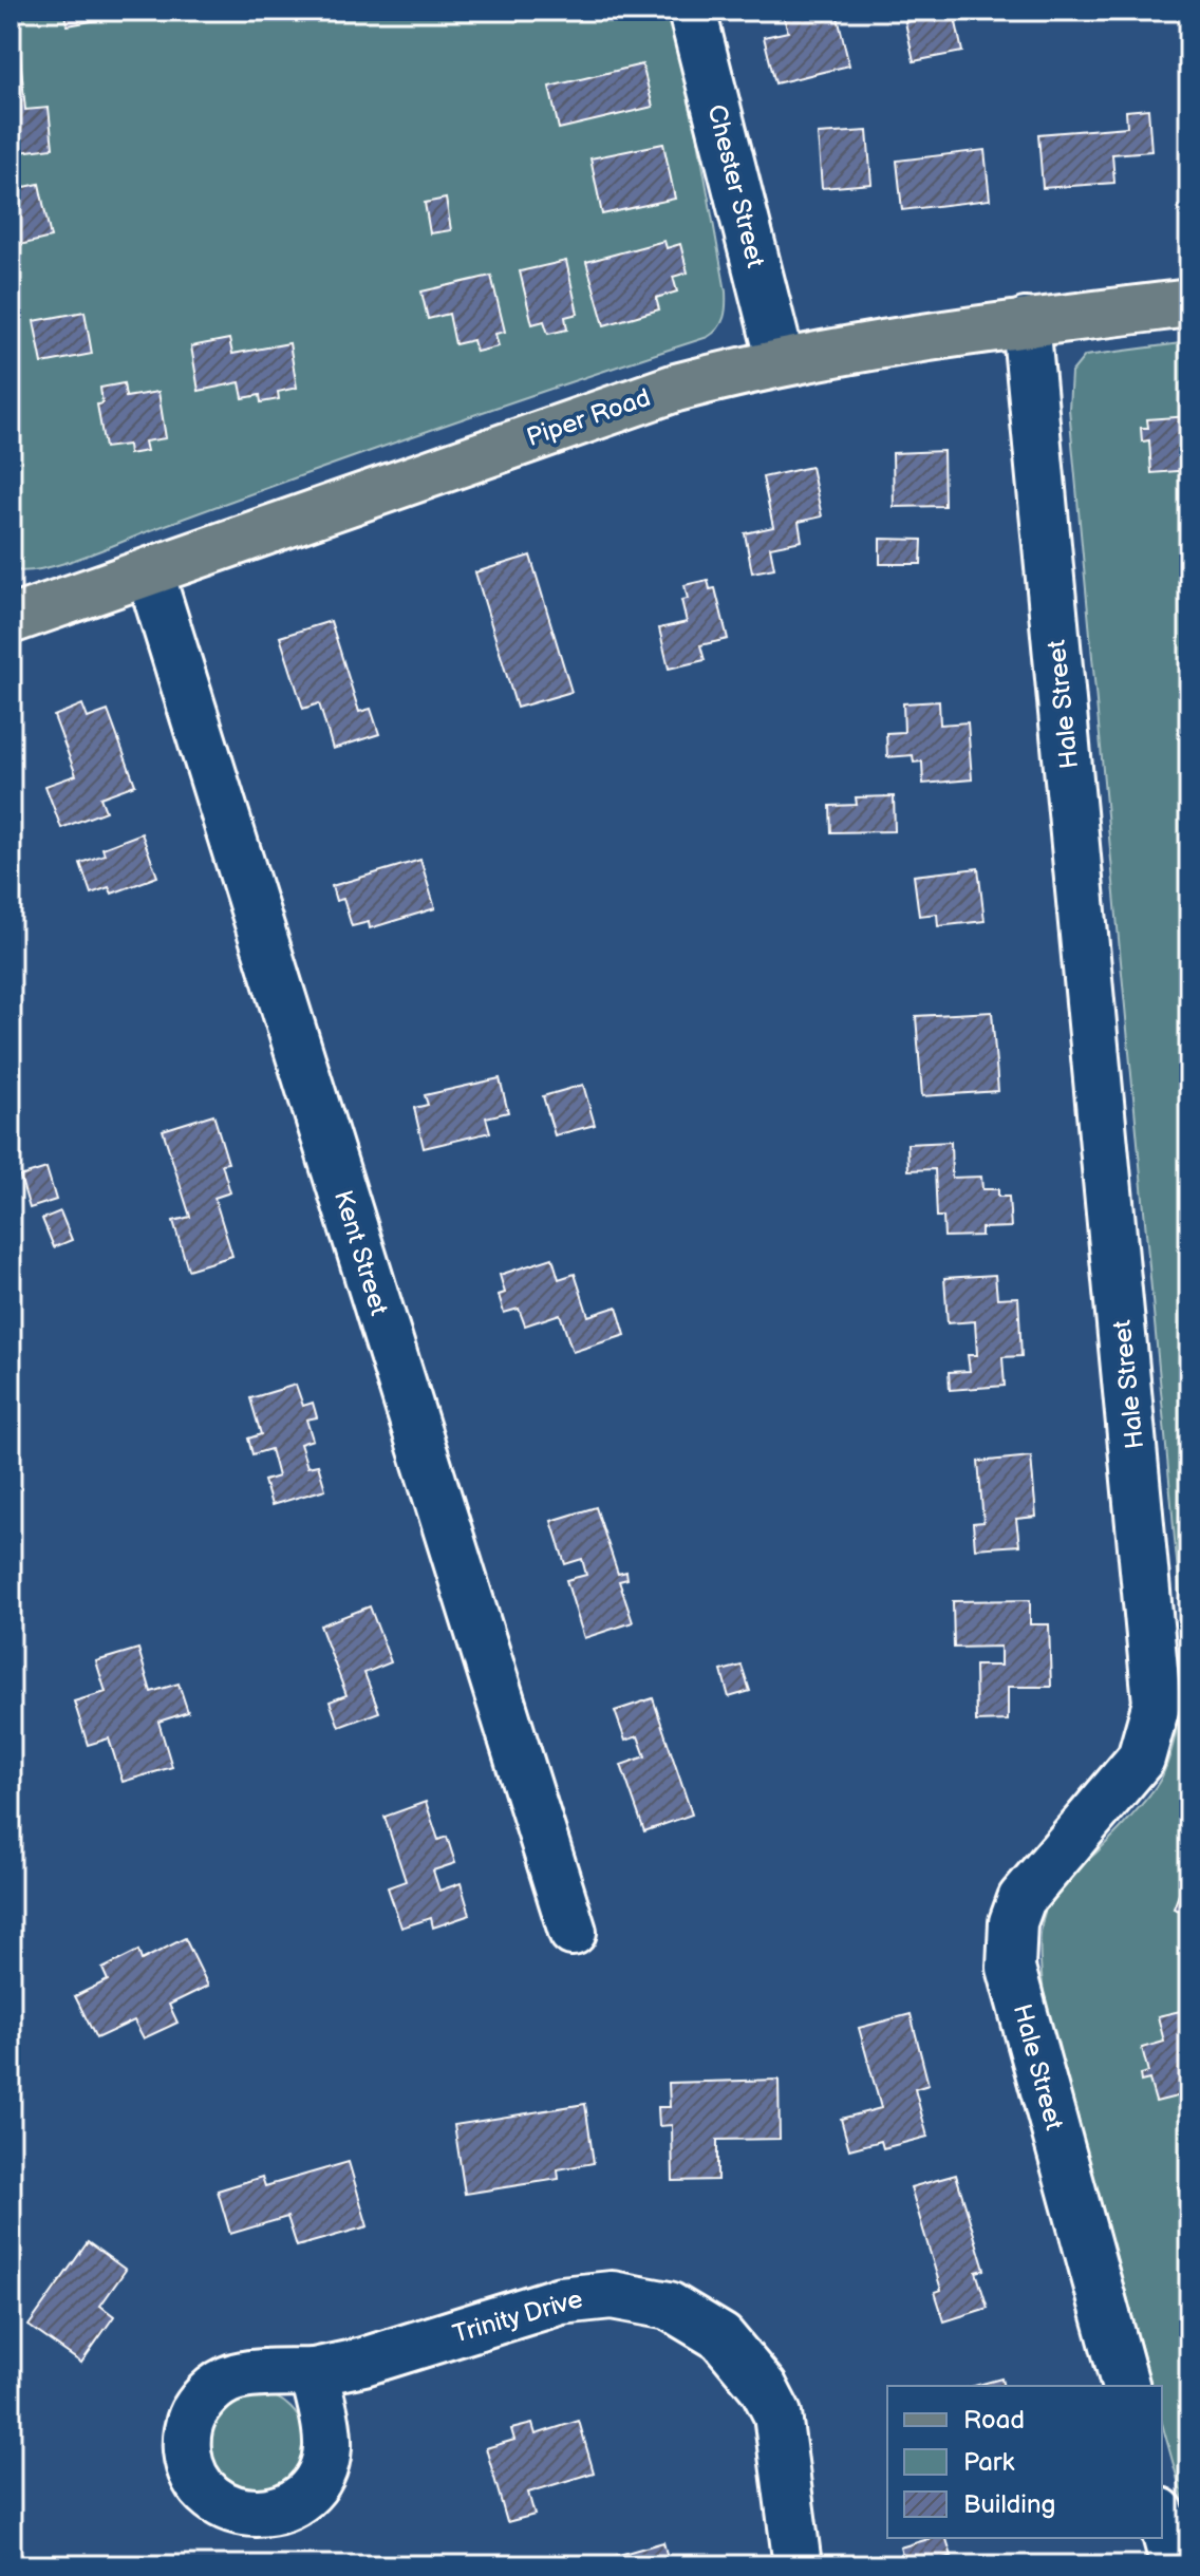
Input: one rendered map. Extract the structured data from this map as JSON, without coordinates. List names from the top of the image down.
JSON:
{
  "streets": {
    "main road": ["Piper Road"],
    "street": [
      "Chester Street",
      "Hale Street",
      "Kent Street",
      "Trinity Drive"
    ]
  },
  "crossings": [
    ["Chester Street", "Piper Road"],
    ["Piper Road", "Hale Street"],
    ["Piper Road", "Kent Street"]
  ],
  "legend": ["Road", "Park", "Building"]
}
